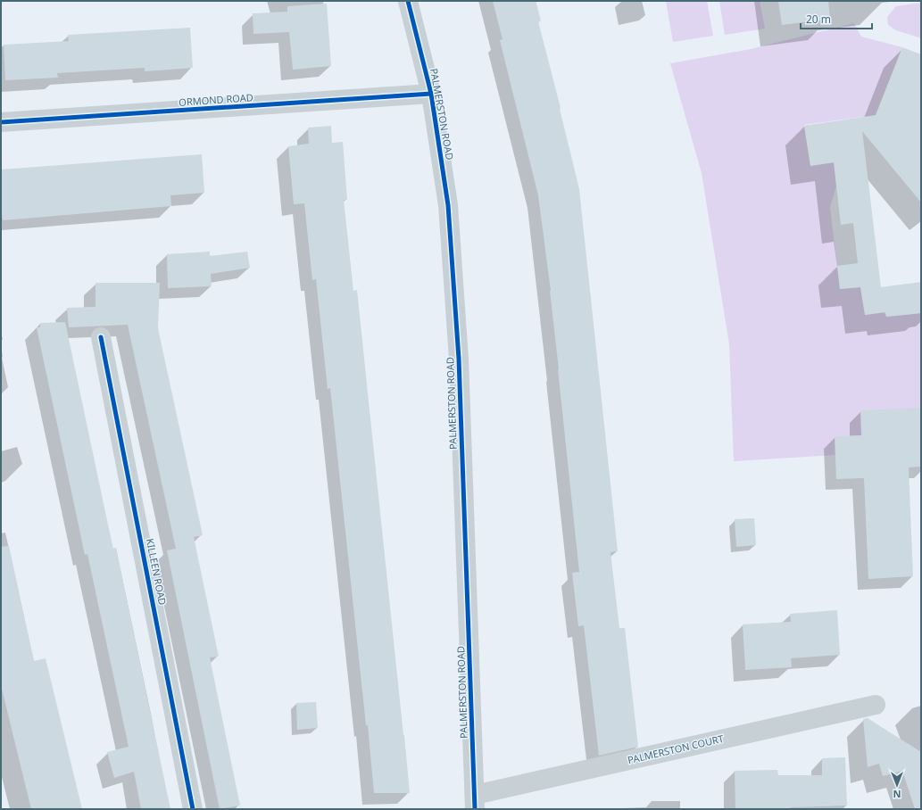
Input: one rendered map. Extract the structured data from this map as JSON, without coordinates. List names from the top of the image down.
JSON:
{
  "streets": {
    "street": [
      "ORMOND ROAD",
      "PALMERSTON ROAD",
      "KILLEEN ROAD",
      "PALMERSTON COURT"
    ]
  },
  "crossings": [
    ["ORMOND ROAD", "PALMERSTON ROAD"],
    ["PALMERSTON ROAD", "PALMERSTON COURT"]
  ],
  "scale_bar": "20 m",
  "north": "bottom"
}
